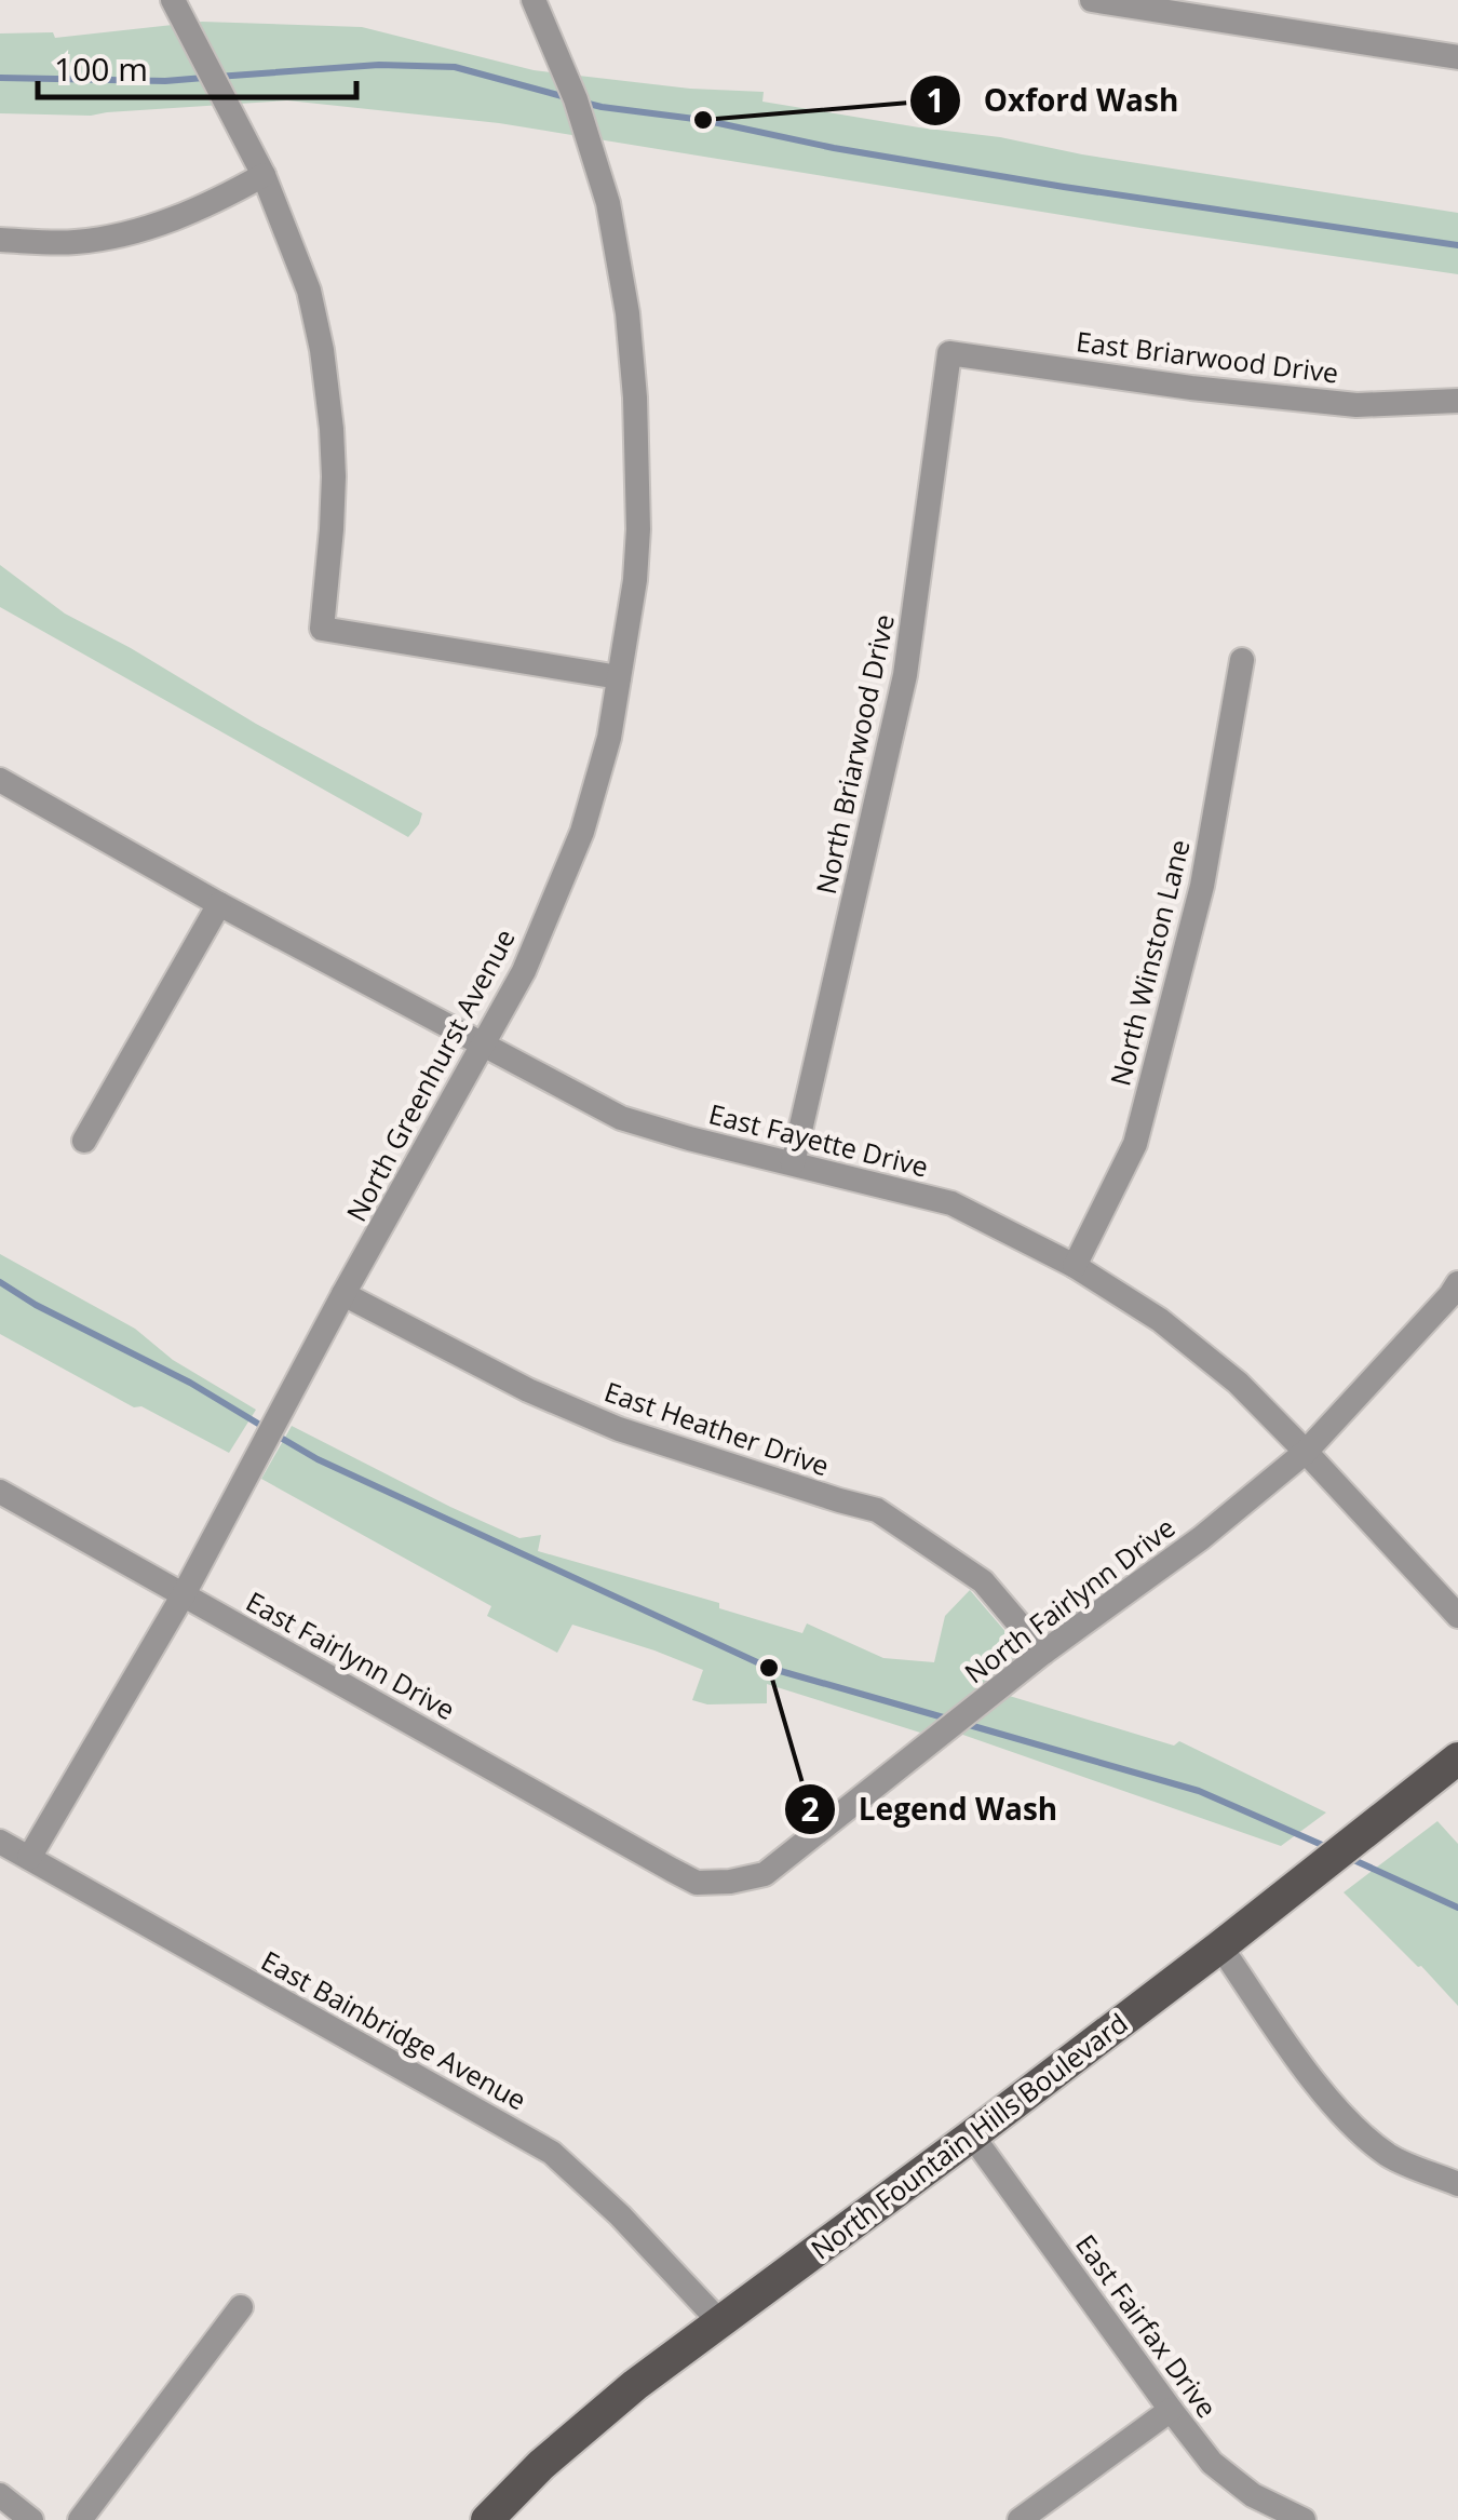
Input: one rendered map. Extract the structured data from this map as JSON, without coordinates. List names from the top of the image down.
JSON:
{
  "streets": {
    "main road": ["North Fountain Hills Boulevard"],
    "street": [
      "East Briarwood Drive",
      "North Briarwood Drive",
      "North Winston Lane",
      "North Greenhurst Avenue",
      "East Fayette Drive",
      "East Heather Drive",
      "North Fairlynn Drive",
      "East Fairlynn Drive",
      "East Bainbridge Avenue",
      "East Fairfax Drive"
    ]
  },
  "crossings": [
    ["East Briarwood Drive", "North Briarwood Drive"],
    ["North Briarwood Drive", "East Fayette Drive"],
    ["North Winston Lane", "East Fayette Drive"],
    ["North Greenhurst Avenue", "East Fayette Drive"],
    ["North Greenhurst Avenue", "East Heather Drive"],
    ["North Greenhurst Avenue", "East Fairlynn Drive"],
    ["North Greenhurst Avenue", "East Bainbridge Avenue"],
    ["East Fayette Drive", "North Fairlynn Drive"],
    ["East Heather Drive", "North Fairlynn Drive"],
    ["North Fairlynn Drive", "East Fairlynn Drive"],
    ["East Bainbridge Avenue", "North Fountain Hills Boulevard"],
    ["North Fountain Hills Boulevard", "East Fairfax Drive"]
  ],
  "places": ["Oxford Wash", "Legend Wash"],
  "scale_bar": "100 m"
}
